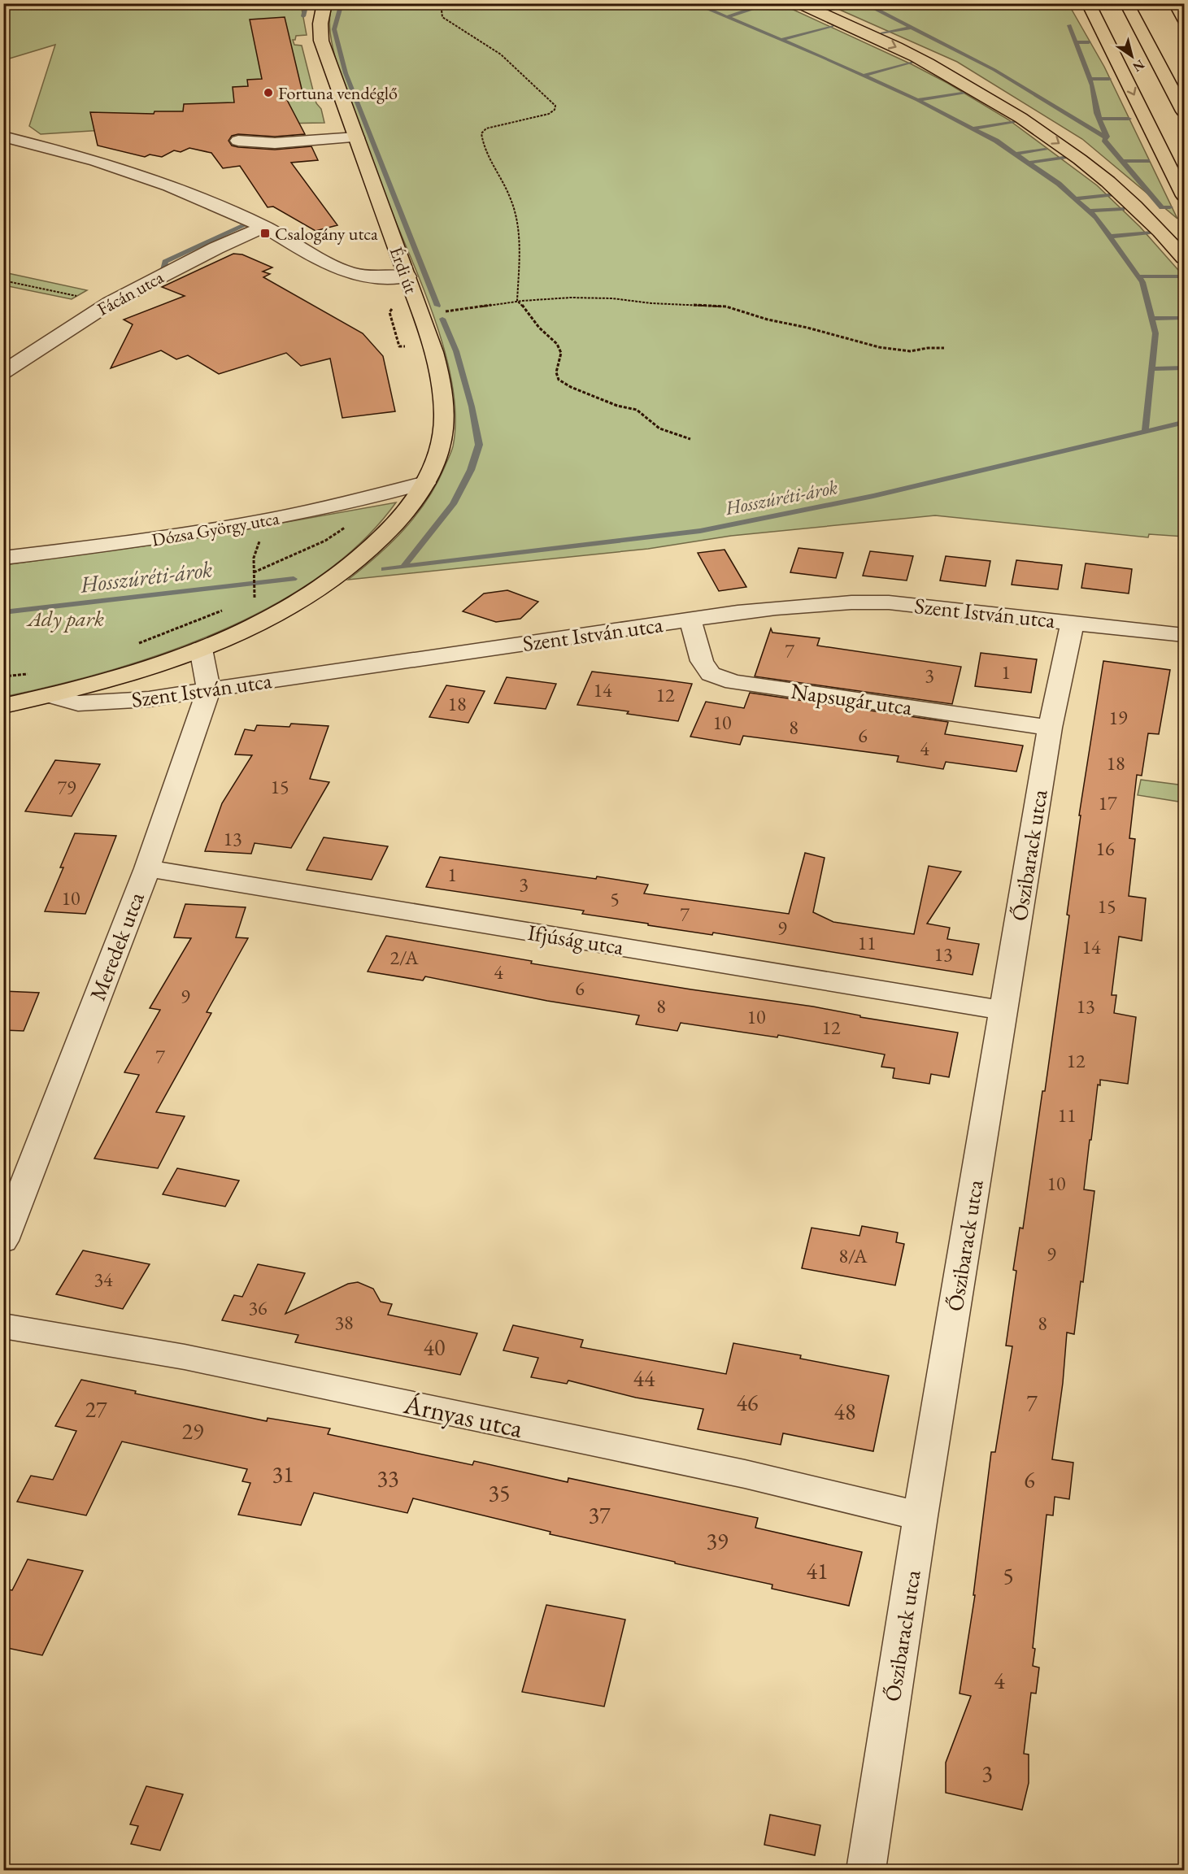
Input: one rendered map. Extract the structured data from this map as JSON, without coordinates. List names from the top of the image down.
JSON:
{
  "streets": {
    "main road": ["Érdi út", "Szent István utca"],
    "street": [
      "Fácán utca",
      "Dózsa György utca",
      "Napsugár utca",
      "Őszibarack utca",
      "Ifjúság utca",
      "Meredek utca",
      "Árnyas utca"
    ]
  },
  "crossings": [
    ["Érdi út", "Dózsa György utca"],
    ["Érdi út", "Szent István utca"],
    ["Érdi út", "Meredek utca"],
    ["Szent István utca", "Napsugár utca"],
    ["Szent István utca", "Őszibarack utca"],
    ["Szent István utca", "Meredek utca"],
    ["Napsugár utca", "Őszibarack utca"],
    ["Őszibarack utca", "Ifjúság utca"],
    ["Őszibarack utca", "Árnyas utca"],
    ["Ifjúság utca", "Meredek utca"]
  ],
  "water": ["Hosszúréti-árok"],
  "parks": ["Ady park"],
  "places": {
    "other": ["Fortuna vendéglő"],
    "transit": ["Csalogány utca"]
  },
  "house_numbers": [
    "7",
    "1",
    "3",
    "14",
    "12",
    "18",
    "19",
    "10",
    "8",
    "6",
    "4",
    "18",
    "15",
    "79",
    "17",
    "13",
    "16",
    "1",
    "3",
    "10",
    "5",
    "15",
    "7",
    "9",
    "11",
    "14",
    "13",
    "2/A",
    "4",
    "6",
    "9",
    "8",
    "13",
    "10",
    "12",
    "7",
    "12",
    "11",
    "10",
    "9",
    "8/A",
    "34",
    "36",
    "38",
    "8",
    "40",
    "44",
    "46",
    "7",
    "27",
    "48",
    "29",
    "31",
    "33",
    "6",
    "35",
    "37",
    "39",
    "41",
    "5",
    "4",
    "3"
  ],
  "north": "bottom right"
}
